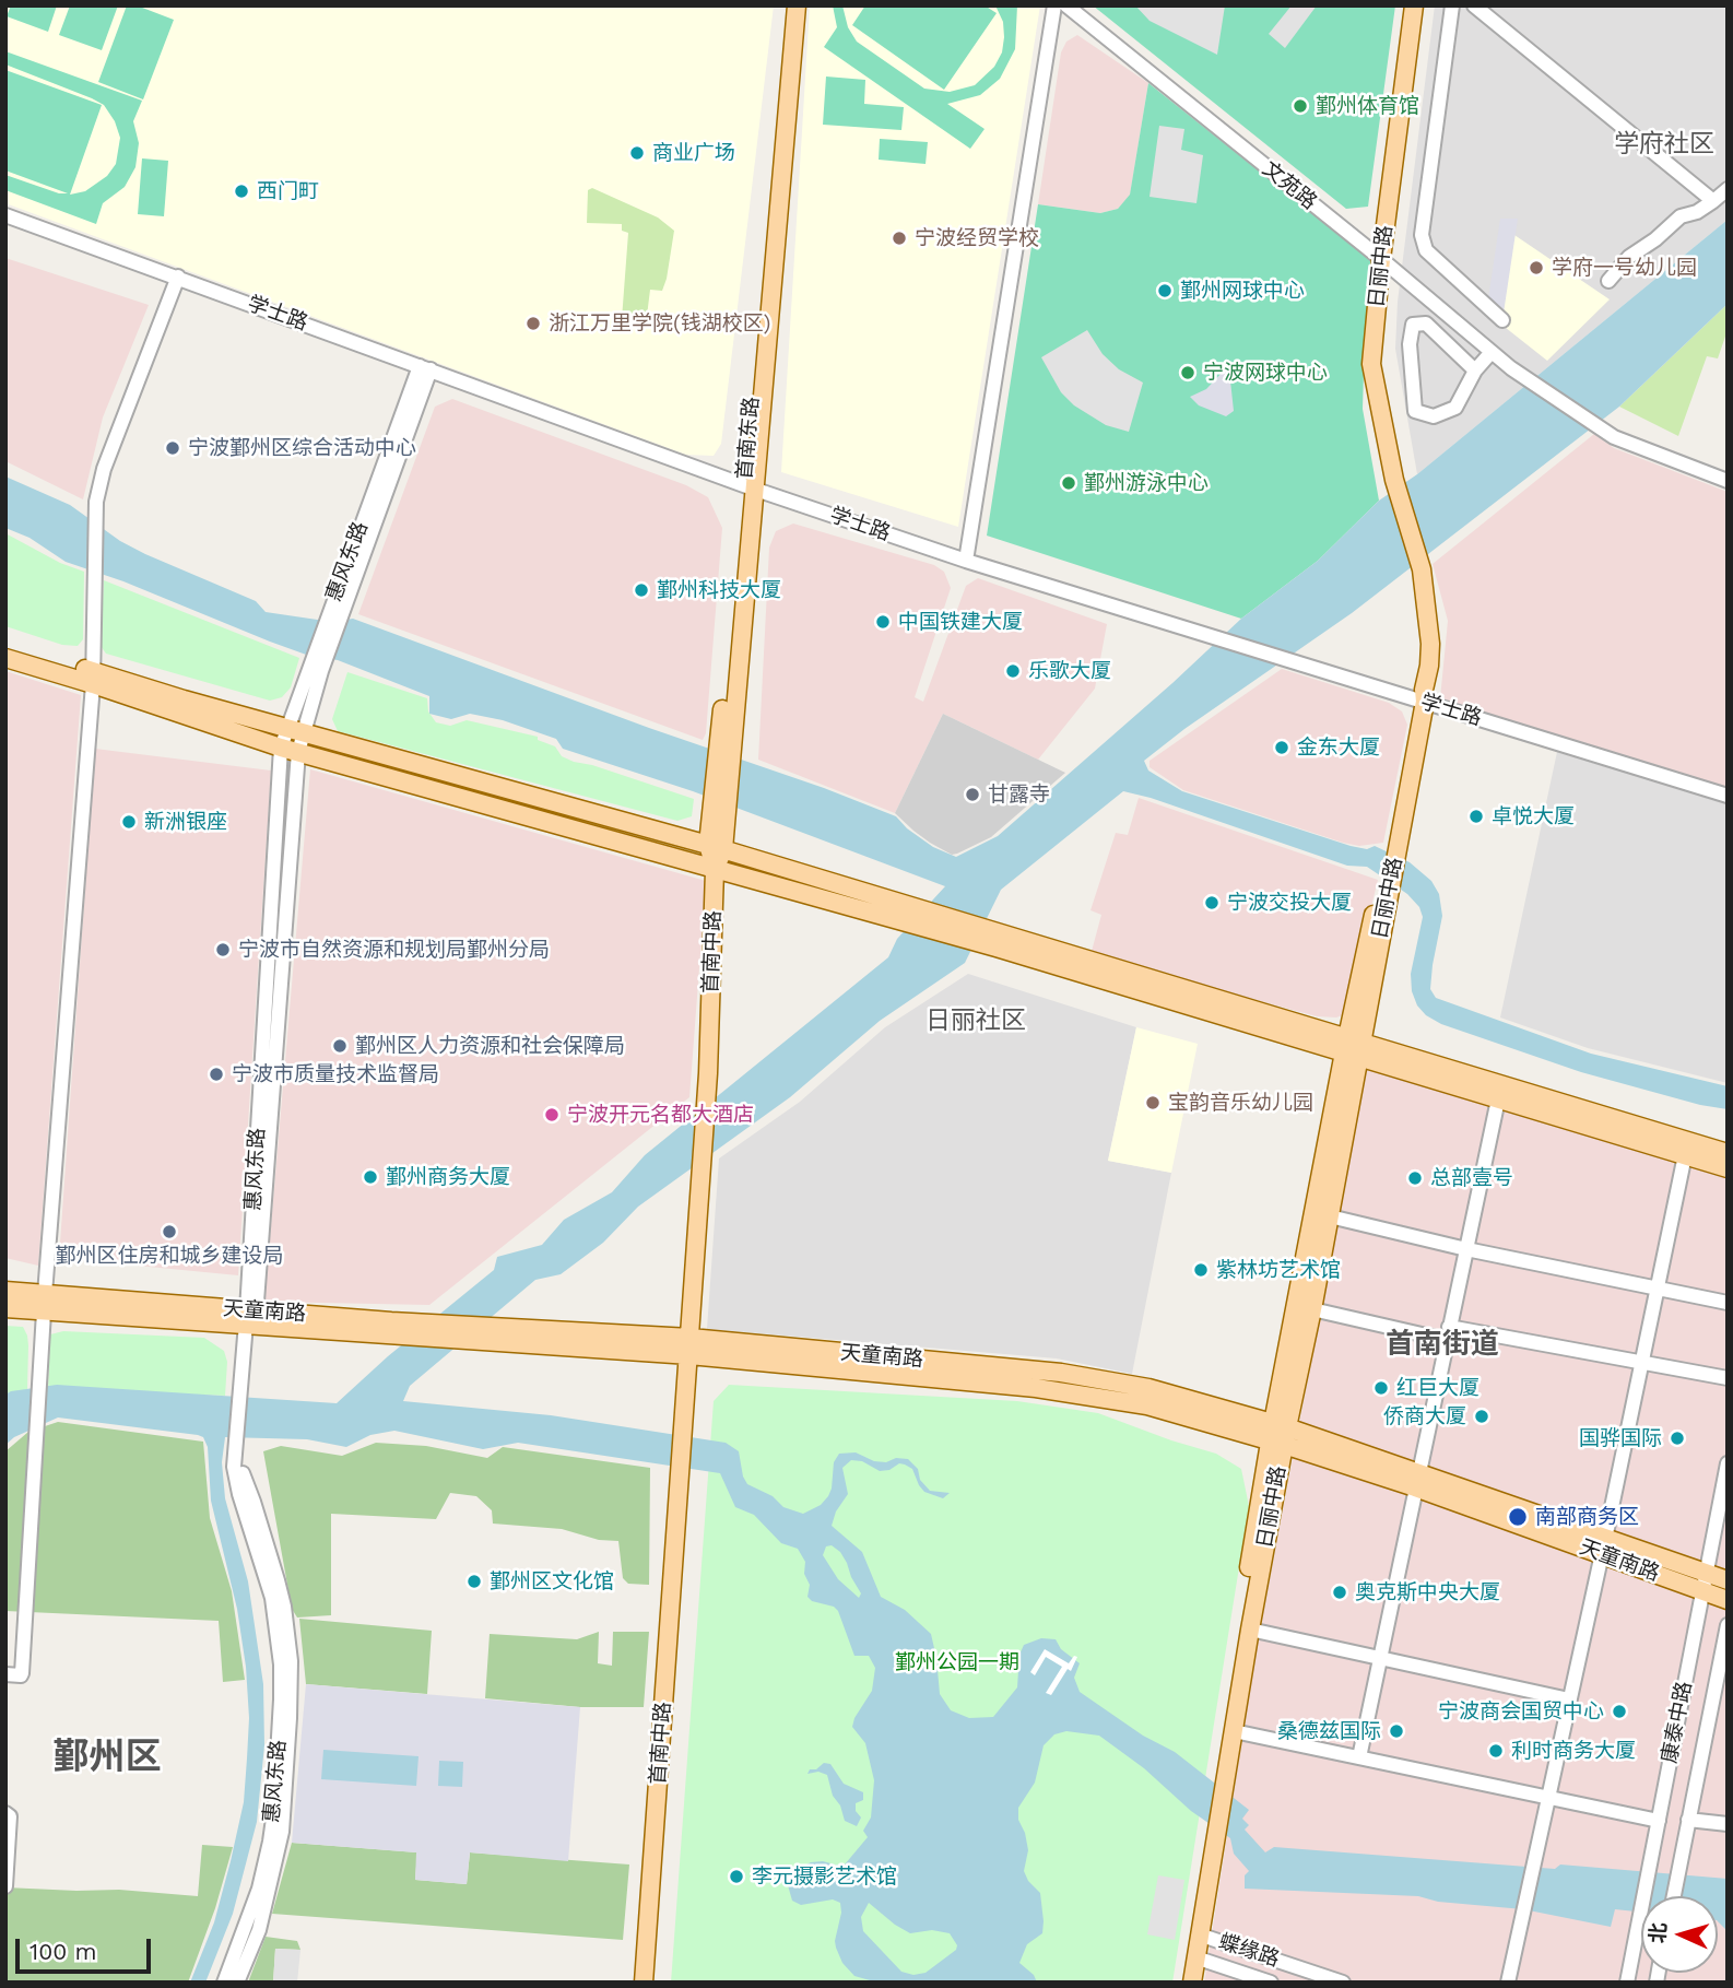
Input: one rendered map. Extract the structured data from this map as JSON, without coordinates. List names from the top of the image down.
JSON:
{
  "streets": {
    "main road": [
      "日丽中路",
      "首南东路",
      "首南中路",
      "天童南路"
    ],
    "street": [
      "文苑路",
      "学士路",
      "惠风东路",
      "康泰中路",
      "蝶缘路"
    ]
  },
  "crossings": [
    ["文苑路", "日丽中路"],
    ["日丽中路", "学士路"],
    ["日丽中路", "天童南路"],
    ["学士路", "首南东路"],
    ["学士路", "惠风东路"],
    ["首南东路", "首南中路"],
    ["惠风东路", "天童南路"],
    ["首南中路", "天童南路"],
    ["天童南路", "康泰中路"]
  ],
  "districts": [
    "学府社区",
    "日丽社区",
    "首南街道",
    "鄞州区"
  ],
  "parks": ["鄞州公园一期"],
  "places": [
    "鄞州体育馆",
    "商业广场",
    "西门町",
    "宁波经贸学校",
    "学府一号幼儿园",
    "鄞州网球中心",
    "浙江万里学院(钱湖校区)",
    "宁波网球中心",
    "宁波鄞州区综合活动中心",
    "鄞州游泳中心",
    "鄞州科技大厦",
    "中国铁建大厦",
    "乐歌大厦",
    "金东大厦",
    "甘露寺",
    "卓悦大厦",
    "新洲银座",
    "宁波交投大厦",
    "宁波市自然资源和规划局鄞州分局",
    "鄞州区人力资源和社会保障局",
    "宁波市质量技术监督局",
    "宝韵音乐幼儿园",
    "宁波开元名都大酒店",
    "鄞州商务大厦",
    "总部壹号",
    "鄞州区住房和城乡建设局",
    "紫林坊艺术馆",
    "红巨大厦",
    "侨商大厦",
    "国骅国际",
    "南部商务区",
    "鄞州区文化馆",
    "奥克斯中央大厦",
    "宁波商会国贸中心",
    "桑德兹国际",
    "利时商务大厦",
    "李元摄影艺术馆"
  ],
  "scale_bar": "100 m",
  "north": "left"
}
